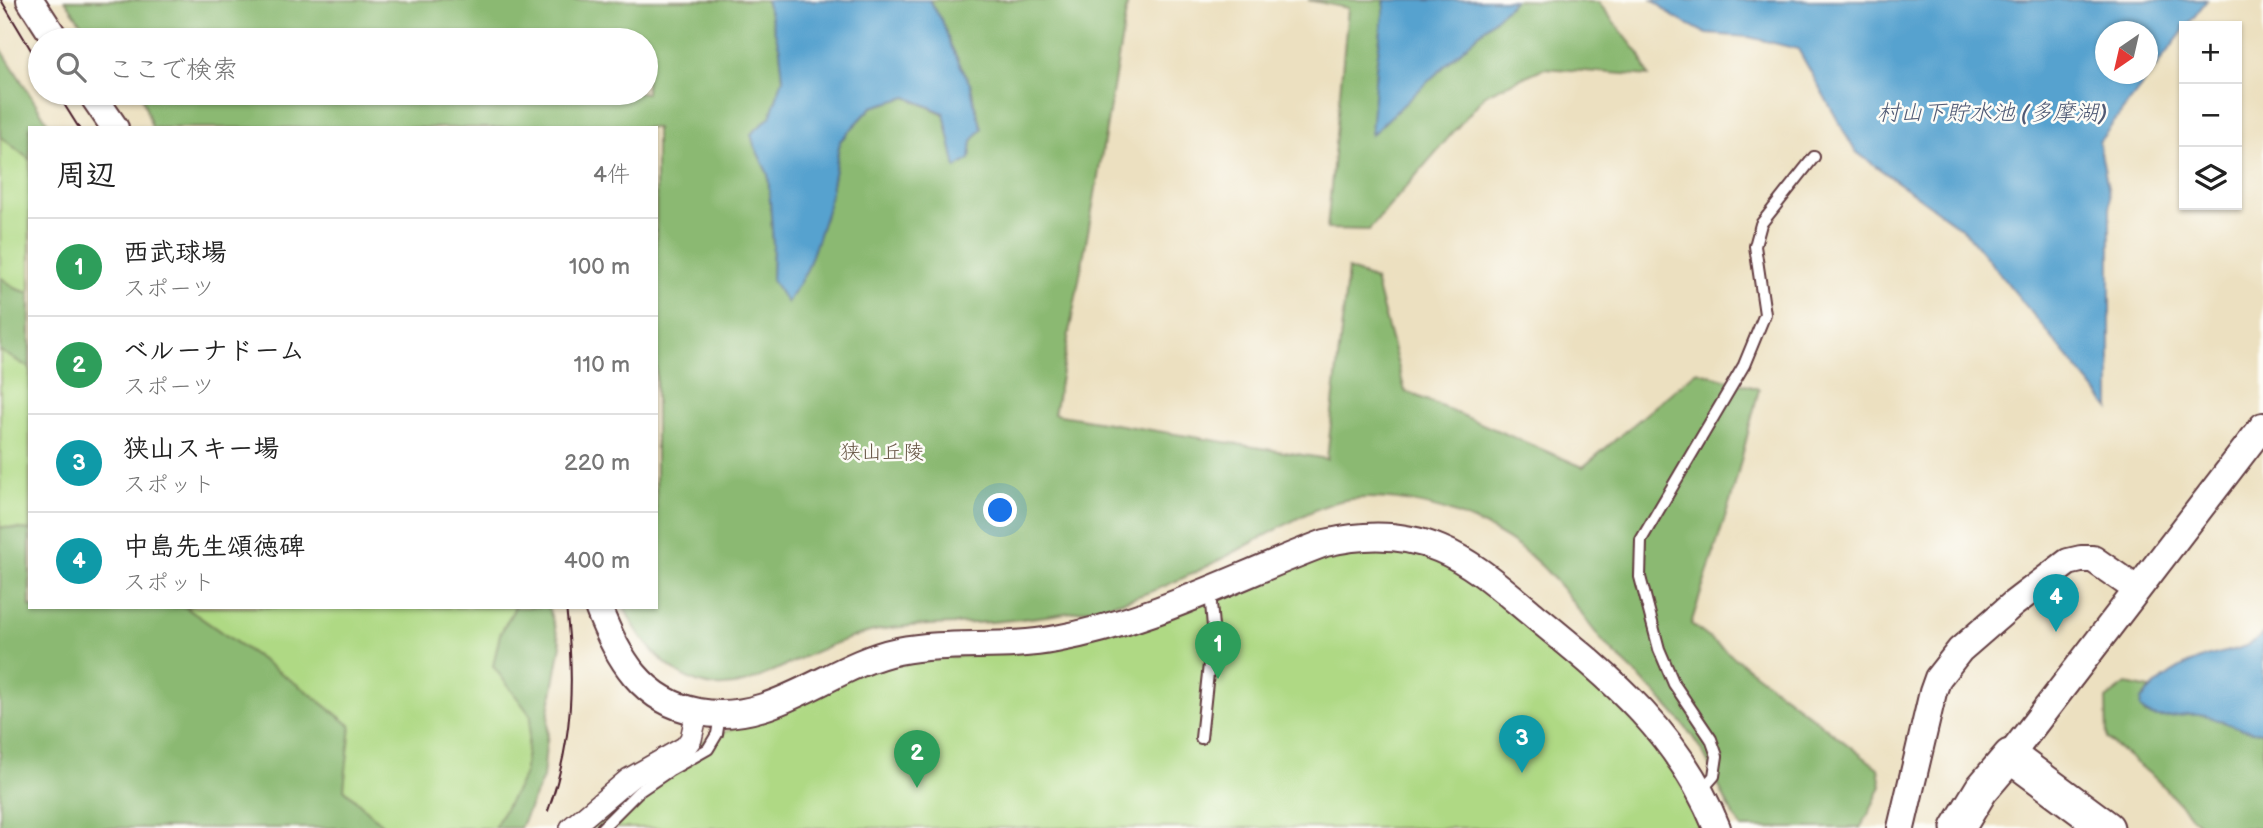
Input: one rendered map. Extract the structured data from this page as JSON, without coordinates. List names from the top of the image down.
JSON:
{
  "water": ["村山下貯水池 (多摩湖)"],
  "parks": ["狭山丘陵"],
  "north": "bottom left",
  "page": {
    "map_buttons": ["+", "−"],
    "search": "ここで検索",
    "heading": ["周辺", "4件"],
    "list": [
      {
        "mark": "1",
        "name": "西武球場",
        "note": "スポーツ",
        "value": "100 m"
      },
      {
        "mark": "2",
        "name": "ベルーナドーム",
        "note": "スポーツ",
        "value": "110 m"
      },
      {
        "mark": "3",
        "name": "狭山スキー場",
        "note": "スポット",
        "value": "220 m"
      },
      {
        "mark": "4",
        "name": "中島先生頌徳碑",
        "note": "スポット",
        "value": "400 m"
      }
    ],
    "pins": [
      "4",
      "1",
      "3",
      "2"
    ]
  }
}
